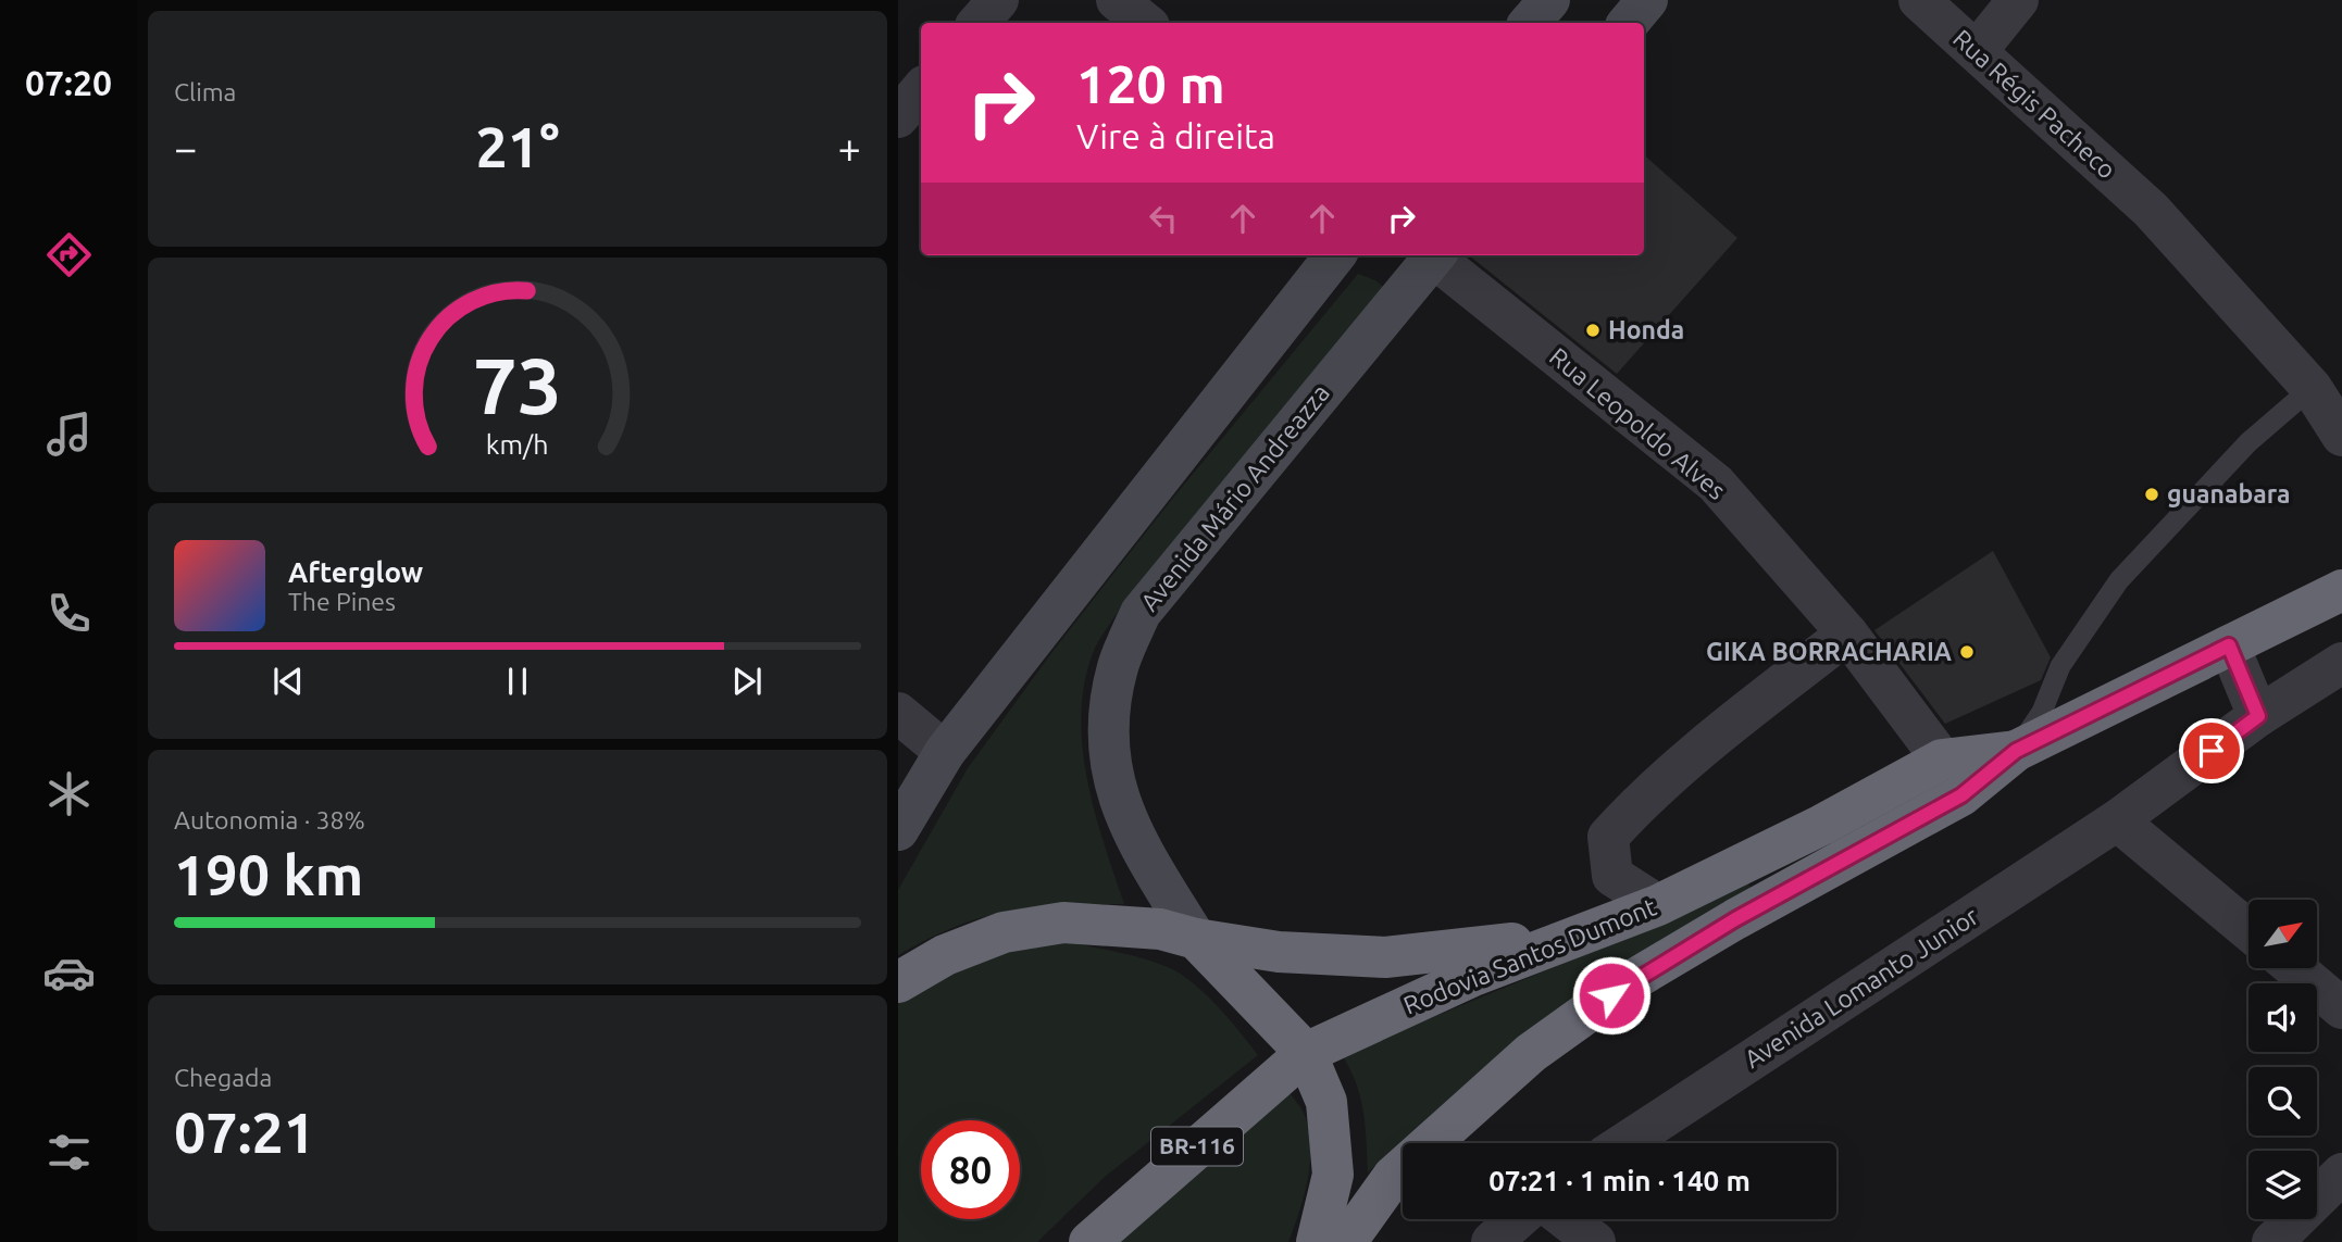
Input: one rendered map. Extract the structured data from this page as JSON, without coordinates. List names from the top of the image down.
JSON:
{
  "streets": {
    "highway": ["Rodovia Santos Dumont", "BR-116"],
    "main road": ["Avenida Mário Andreazza"],
    "street": ["Rua Régis Pacheco", "Rua Leopoldo Alves", "Avenida Lomanto Junior"]
  },
  "crossings": [
    ["Rua Leopoldo Alves", "Rodovia Santos Dumont"]
  ],
  "places": ["Honda", "guanabara", "GIKA BORRACHARIA"],
  "north": "top right",
  "page": {
    "tabs": "07:20",
    "tile": [
      "Clima",
      ["Autonomia · 38%", "190 km"],
      ["Chegada", "07:21"]
    ],
    "turn": ["120 m", "Vire à direita"],
    "heat": ["−", "21°", "+"],
    "song": ["Afterglow", "The Pines"],
    "limit": "80",
    "trip": "07:21 · 1 min · 140 m",
    "gauge": ["73", "km/h"]
  }
}
